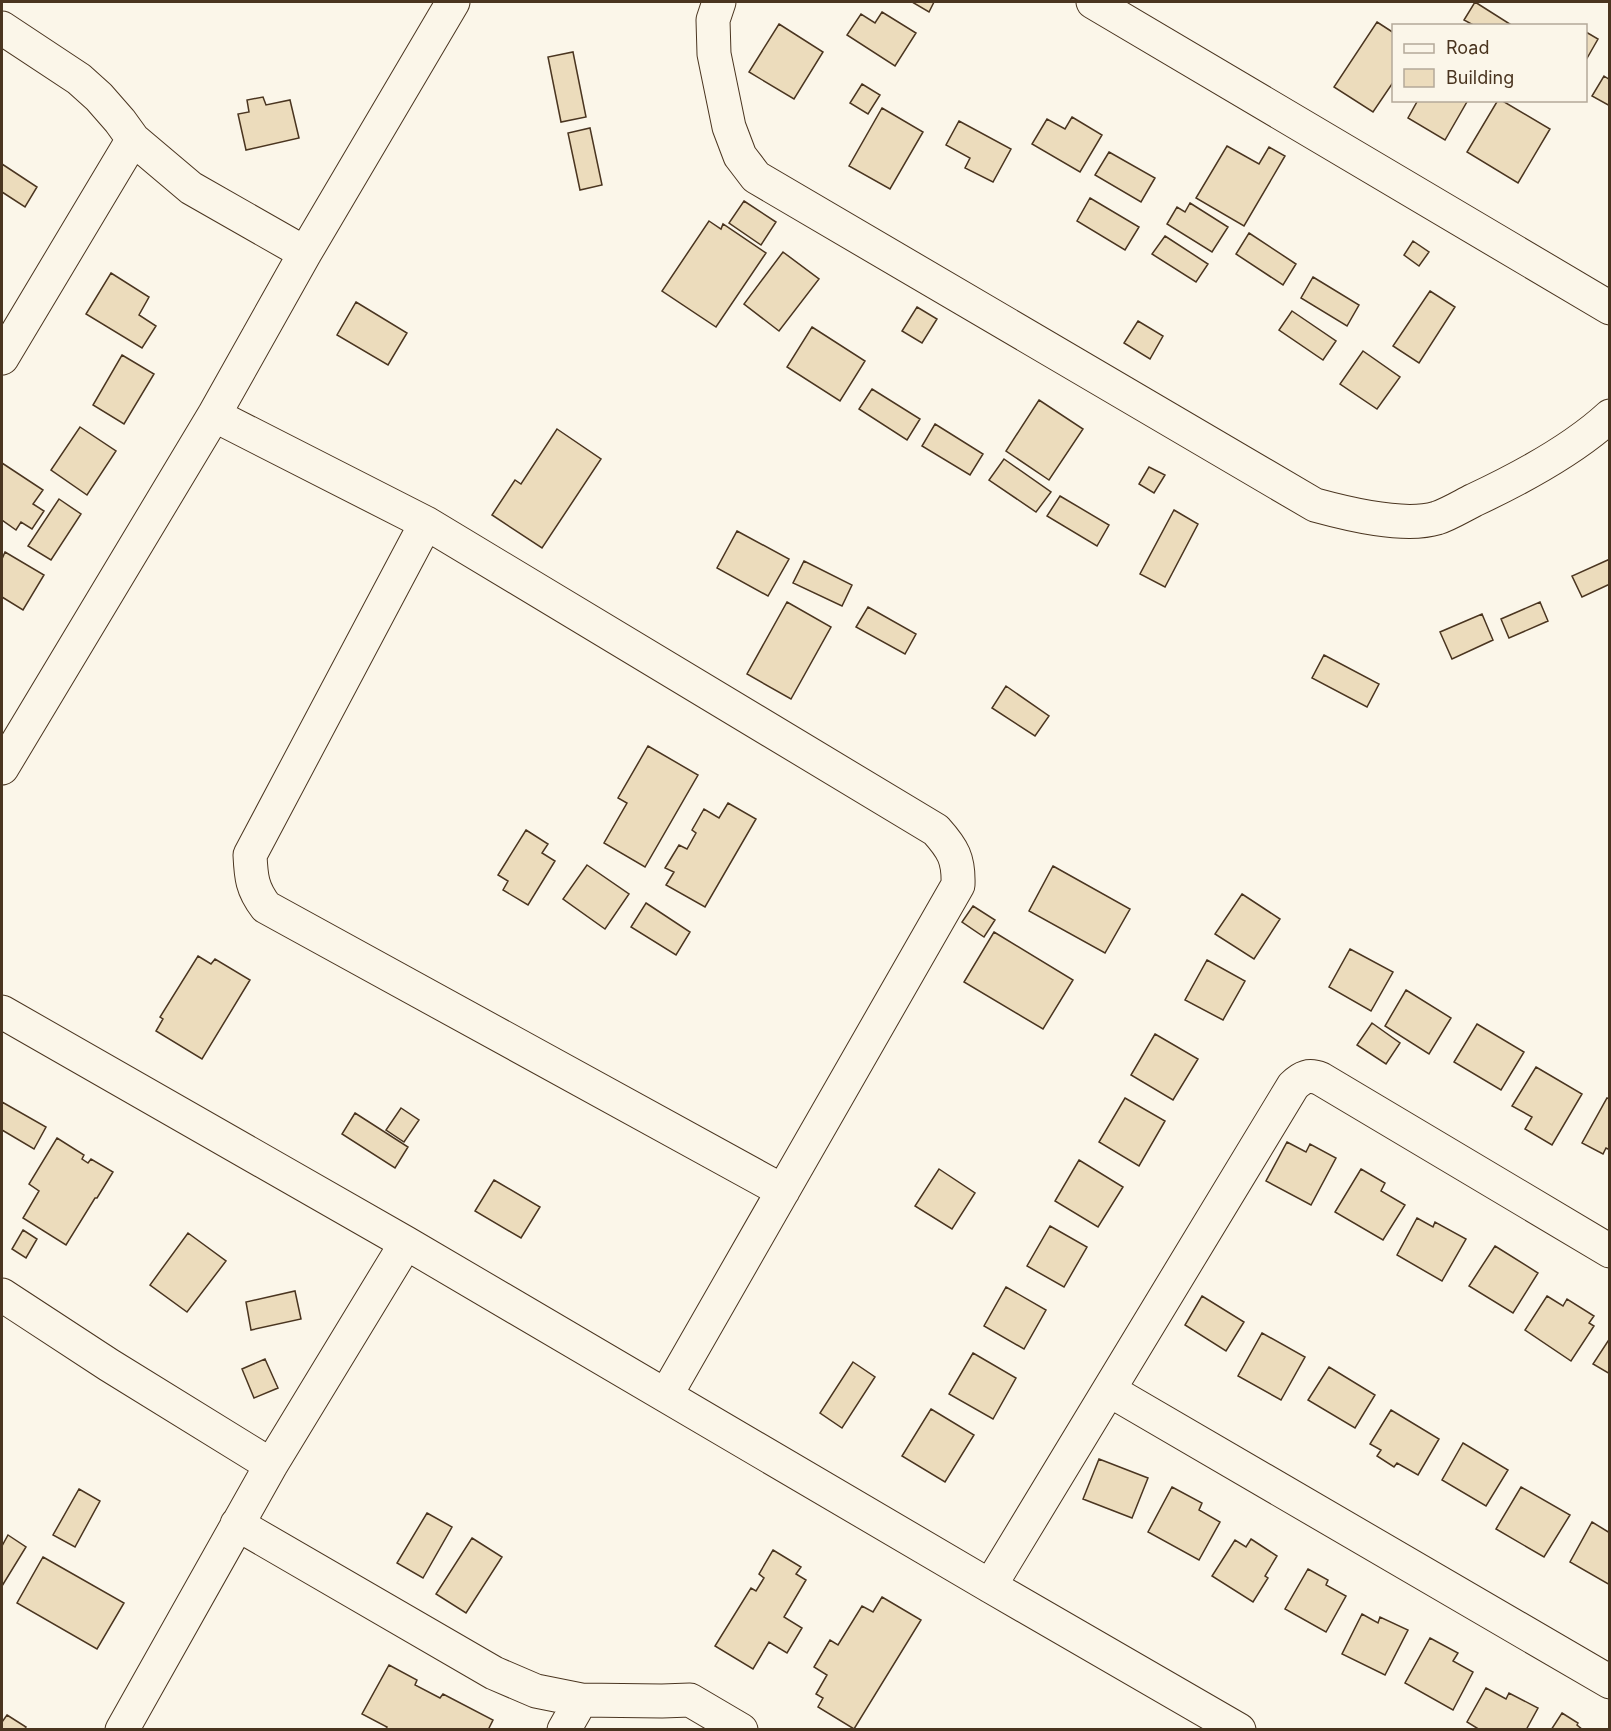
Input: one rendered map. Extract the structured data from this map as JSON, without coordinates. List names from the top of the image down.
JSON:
{
  "legend": ["Road", "Building"]
}
